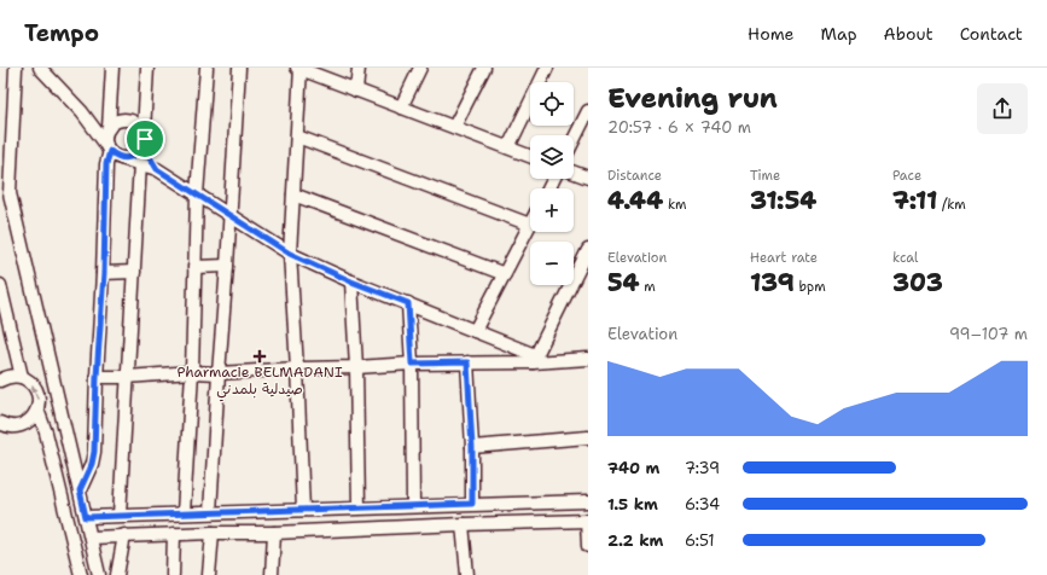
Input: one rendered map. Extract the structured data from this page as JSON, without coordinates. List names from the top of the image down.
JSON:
{
  "places": {
    "health": ["Pharmacie BELMADANI صيدلية بلمدني"]
  },
  "page": {
    "header": "Tempo",
    "nav": [
      "Home",
      "Map",
      "About",
      "Contact"
    ],
    "heading": ["Evening run", "20:57 · 6 × 740 m"],
    "map_buttons": ["+", "−"],
    "stats": [
      ["Distance", "4.44 km"],
      ["Time", "31:54"],
      ["Pace", "7:11 /km"],
      ["Elevation", "54 m"],
      ["Heart rate", "139 bpm"],
      ["kcal", "303"]
    ],
    "chart": ["Elevation", "99–107 m"],
    "list": [
      {
        "name": "740 m",
        "note": "7:39"
      },
      {
        "name": "1.5 km",
        "note": "6:34"
      },
      {
        "name": "2.2 km",
        "note": "6:51"
      }
    ]
  }
}
